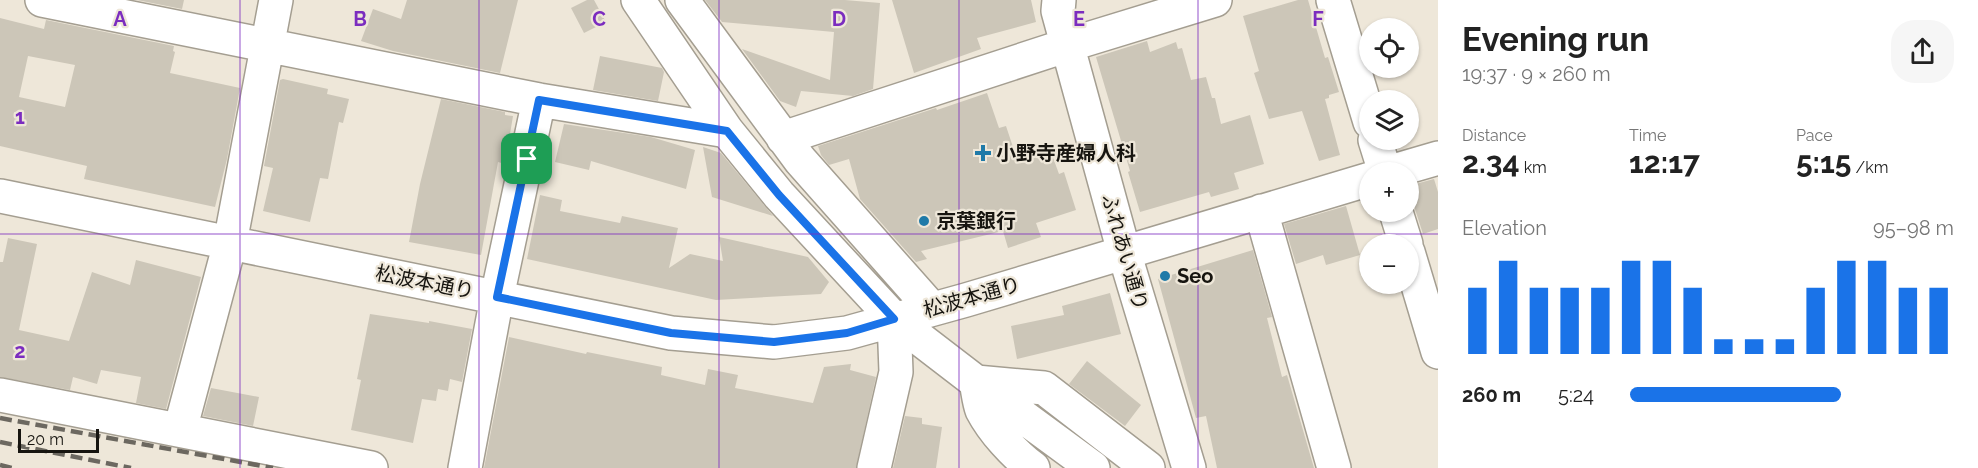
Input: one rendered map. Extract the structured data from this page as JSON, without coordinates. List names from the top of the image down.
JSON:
{
  "streets": {
    "street": ["ふれあい通り", "松波本通り"]
  },
  "crossings": [
    ["ふれあい通り", "松波本通り"]
  ],
  "places": {
    "health": ["小野寺産婦人科"],
    "other": ["京葉銀行", "Seo"]
  },
  "scale_bar": "20 m",
  "page": {
    "heading": ["Evening run", "19:37 · 9 × 260 m"],
    "map_buttons": ["+", "−"],
    "stats": [
      ["Distance", "2.34 km"],
      ["Time", "12:17"],
      ["Pace", "5:15 /km"]
    ],
    "chart": ["Elevation", "95–98 m"],
    "list": [
      {
        "name": "260 m",
        "note": "5:24"
      }
    ],
    "scale": "20 m"
  },
  "grid": {
    "columns": [
      "A",
      "B",
      "C",
      "D",
      "E",
      "F"
    ],
    "rows": ["1", "2"]
  }
}
